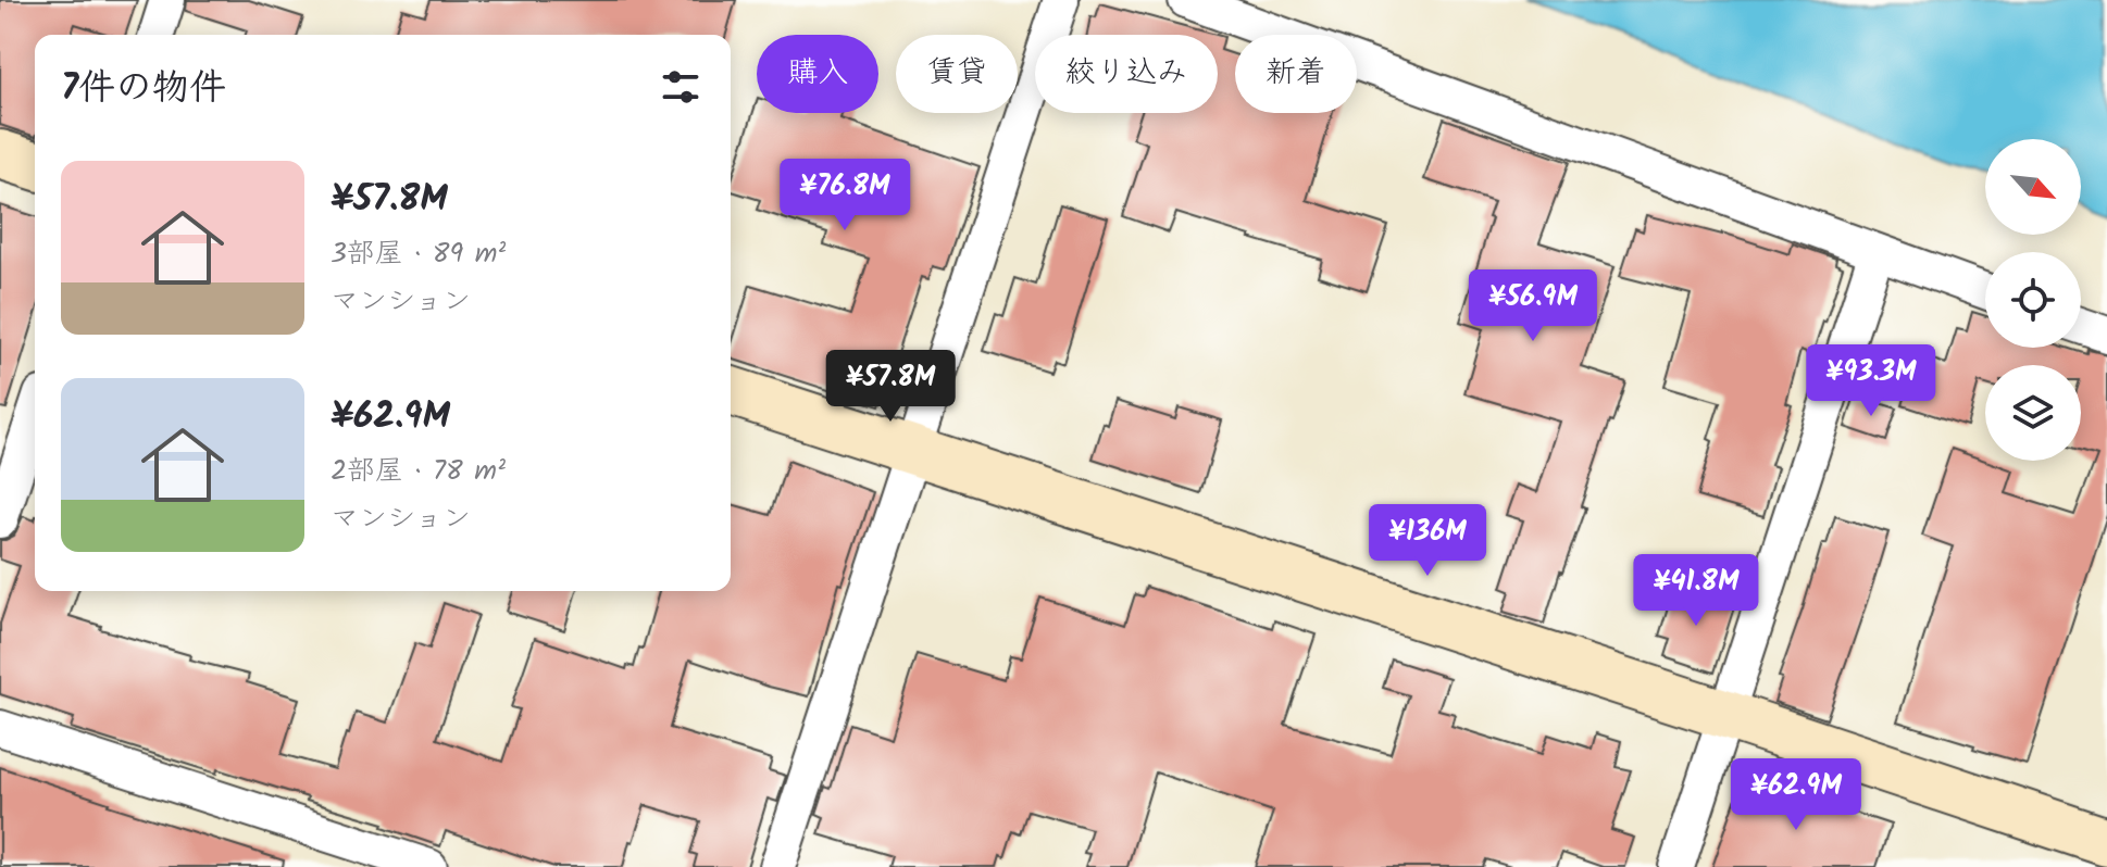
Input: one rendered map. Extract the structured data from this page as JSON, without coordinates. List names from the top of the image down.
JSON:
{
  "north": "bottom right",
  "page": {
    "chip": [
      "購入",
      "賃貸",
      "絞り込み",
      "新着"
    ],
    "heading": "7件の物件",
    "list": [
      {
        "name": "¥57.8M",
        "note": "3部屋 · 89 m² · マンション"
      },
      {
        "name": "¥62.9M",
        "note": "2部屋 · 78 m² · マンション"
      }
    ],
    "price": [
      "¥76.8M",
      "¥56.9M",
      "¥93.3M",
      "¥57.8M",
      "¥136M",
      "¥41.8M",
      "¥62.9M"
    ]
  }
}
